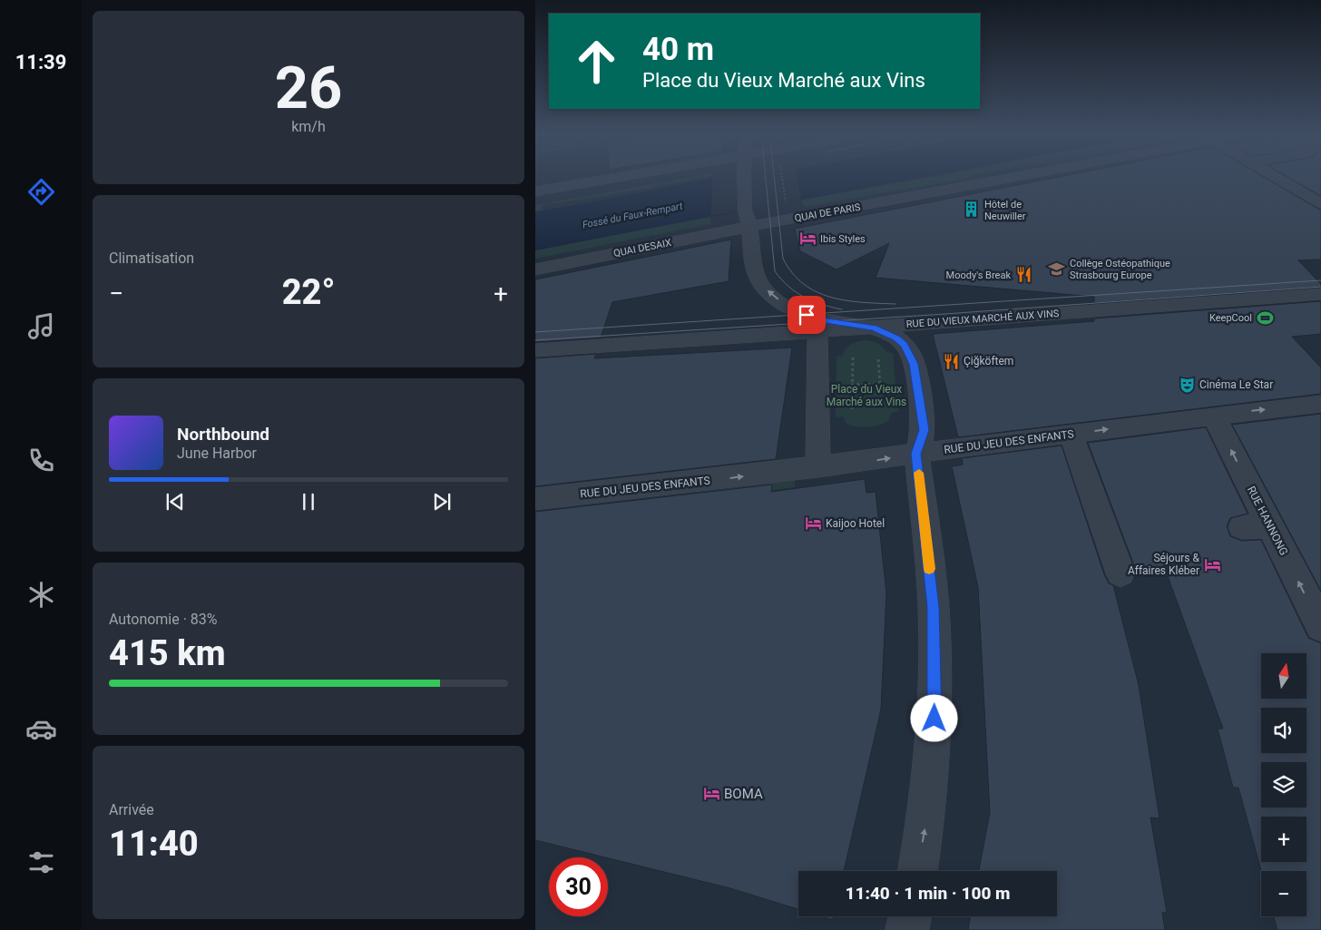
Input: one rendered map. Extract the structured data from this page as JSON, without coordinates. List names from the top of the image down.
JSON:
{
  "streets": {
    "street": [
      "QUAI DE PARIS",
      "QUAI DESAIX",
      "RUE DU VIEUX MARCHÉ AUX VINS",
      "RUE DU JEU DES ENFANTS",
      "RUE HANNONG"
    ]
  },
  "crossings": [
    ["QUAI DE PARIS", "QUAI DESAIX"],
    ["RUE DU JEU DES ENFANTS", "RUE HANNONG"]
  ],
  "one_way": ["RUE DU JEU DES ENFANTS"],
  "water": ["Fossé du Faux-Rempart"],
  "parks": ["Place du Vieux Marché aux Vins"],
  "places": {
    "building": ["Hôtel de Neuwiller"],
    "hotel": [
      "Ibis Styles",
      "Kaijoo Hotel",
      "Séjours & Affaires Kléber",
      "BOMA"
    ],
    "school or university": ["Collège Ostéopathique Strasbourg Europe"],
    "restaurant": ["Moody's Break", "Çiğköftem"],
    "sports": ["KeepCool"],
    "theatre": ["Cinéma Le Star"]
  },
  "north": "top",
  "page": {
    "tabs": "11:39",
    "tile": [
      ["26", "km/h"],
      "Climatisation",
      ["Autonomie · 83%", "415 km"],
      ["Arrivée", "11:40"]
    ],
    "turn": ["40 m", "Place du Vieux Marché aux Vins"],
    "heat": ["−", "22°", "+"],
    "song": ["Northbound", "June Harbor"],
    "map_buttons": ["+", "−"],
    "limit": "30",
    "trip": "11:40 · 1 min · 100 m"
  }
}
